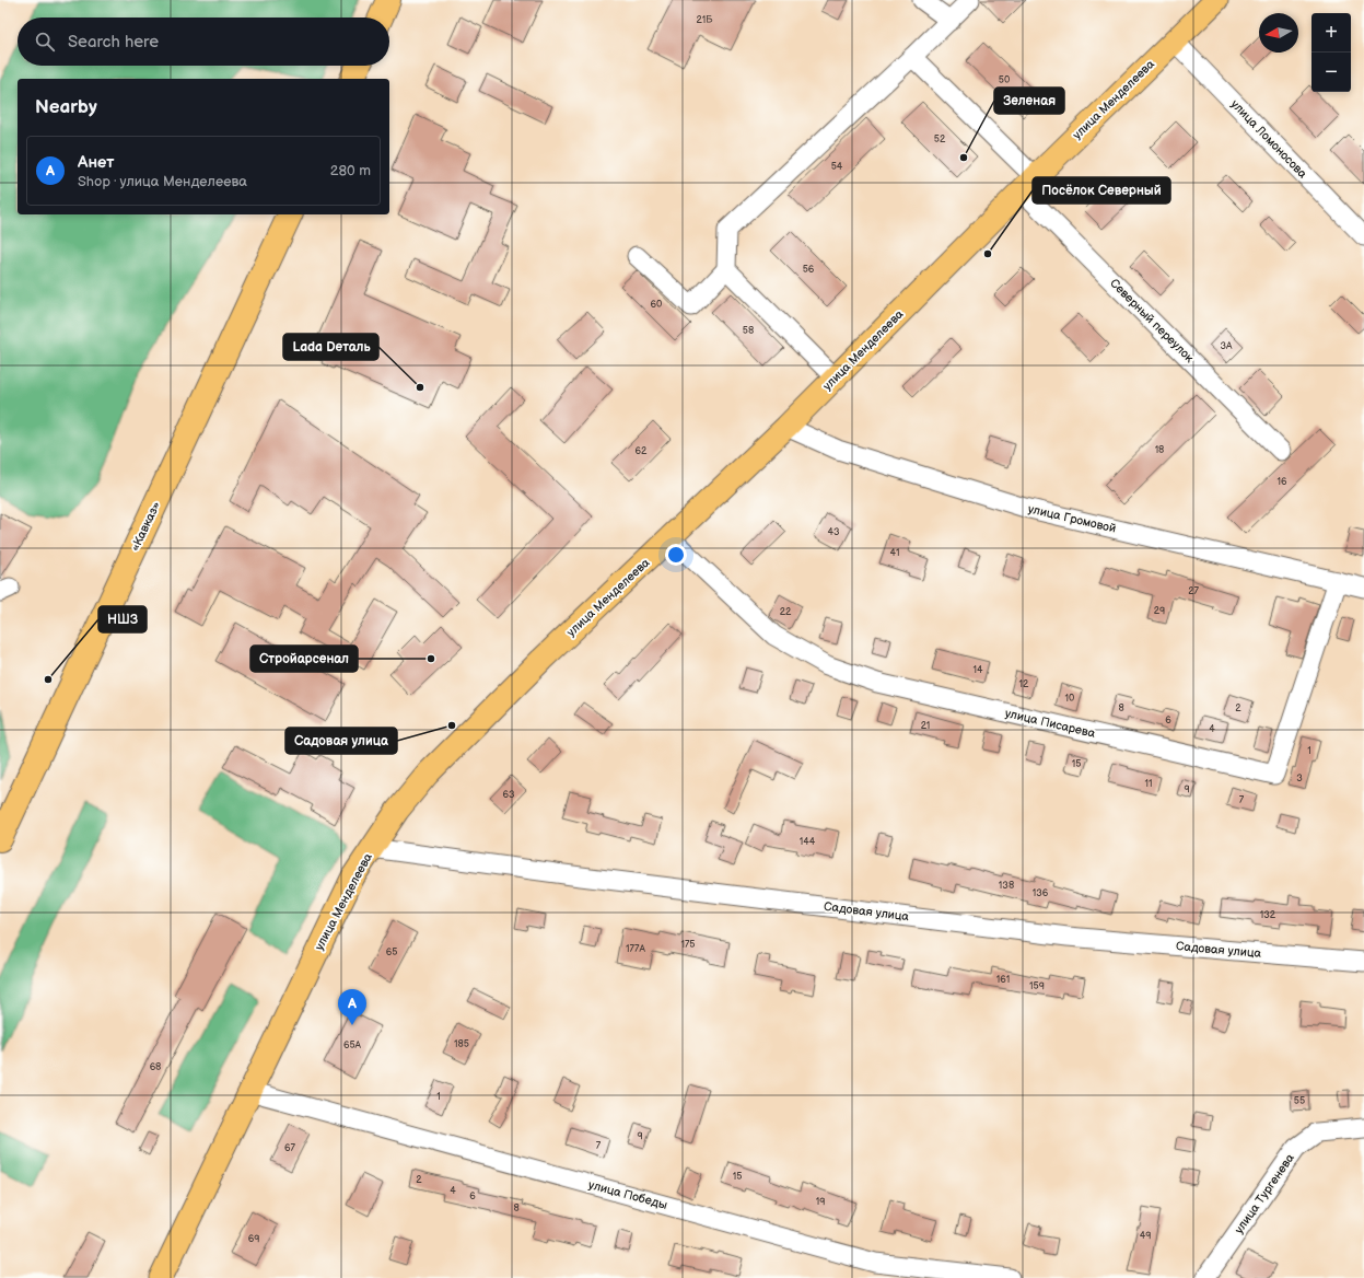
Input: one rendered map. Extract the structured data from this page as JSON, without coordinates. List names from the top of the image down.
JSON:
{
  "streets": {
    "highway": ["«Кавказ»"],
    "main road": ["улица Менделеева"],
    "street": [
      "улица Ломоносова",
      "Северный переулок",
      "улица Громовой",
      "улица Писарева",
      "Садовая улица",
      "улица Тургенева",
      "улица Победы"
    ]
  },
  "crossings": [
    ["улица Менделеева", "улица Ломоносова"],
    ["улица Менделеева", "Северный переулок"],
    ["улица Менделеева", "улица Громовой"],
    ["улица Менделеева", "улица Писарева"],
    ["улица Менделеева", "Садовая улица"],
    ["улица Менделеева", "улица Победы"],
    ["улица Громовой", "улица Писарева"]
  ],
  "places": [
    "Зеленая",
    "Посёлок Северный",
    "Lada Dеталь",
    "Стройарсенал",
    "НШЗ",
    "Садовая улица"
  ],
  "house_numbers": [
    "21Б",
    "50",
    "52",
    "54",
    "56",
    "60",
    "58",
    "3А",
    "18",
    "62",
    "16",
    "43",
    "41",
    "27",
    "29",
    "22",
    "14",
    "12",
    "10",
    "8",
    "2",
    "6",
    "21",
    "4",
    "1",
    "15",
    "3",
    "11",
    "9",
    "63",
    "7",
    "144",
    "138",
    "136",
    "132",
    "175",
    "177А",
    "65",
    "161",
    "159",
    "185",
    "65А",
    "68",
    "1",
    "55",
    "9",
    "7",
    "67",
    "15",
    "2",
    "4",
    "6",
    "19",
    "8",
    "49",
    "69"
  ],
  "north": "left",
  "page": {
    "map_buttons": ["+", "−"],
    "search": "Search here",
    "heading": "Nearby",
    "list": [
      {
        "mark": "A",
        "name": "Анет",
        "note": "Shop · улица Менделеева",
        "value": "280 m"
      }
    ],
    "pins": "A"
  }
}
